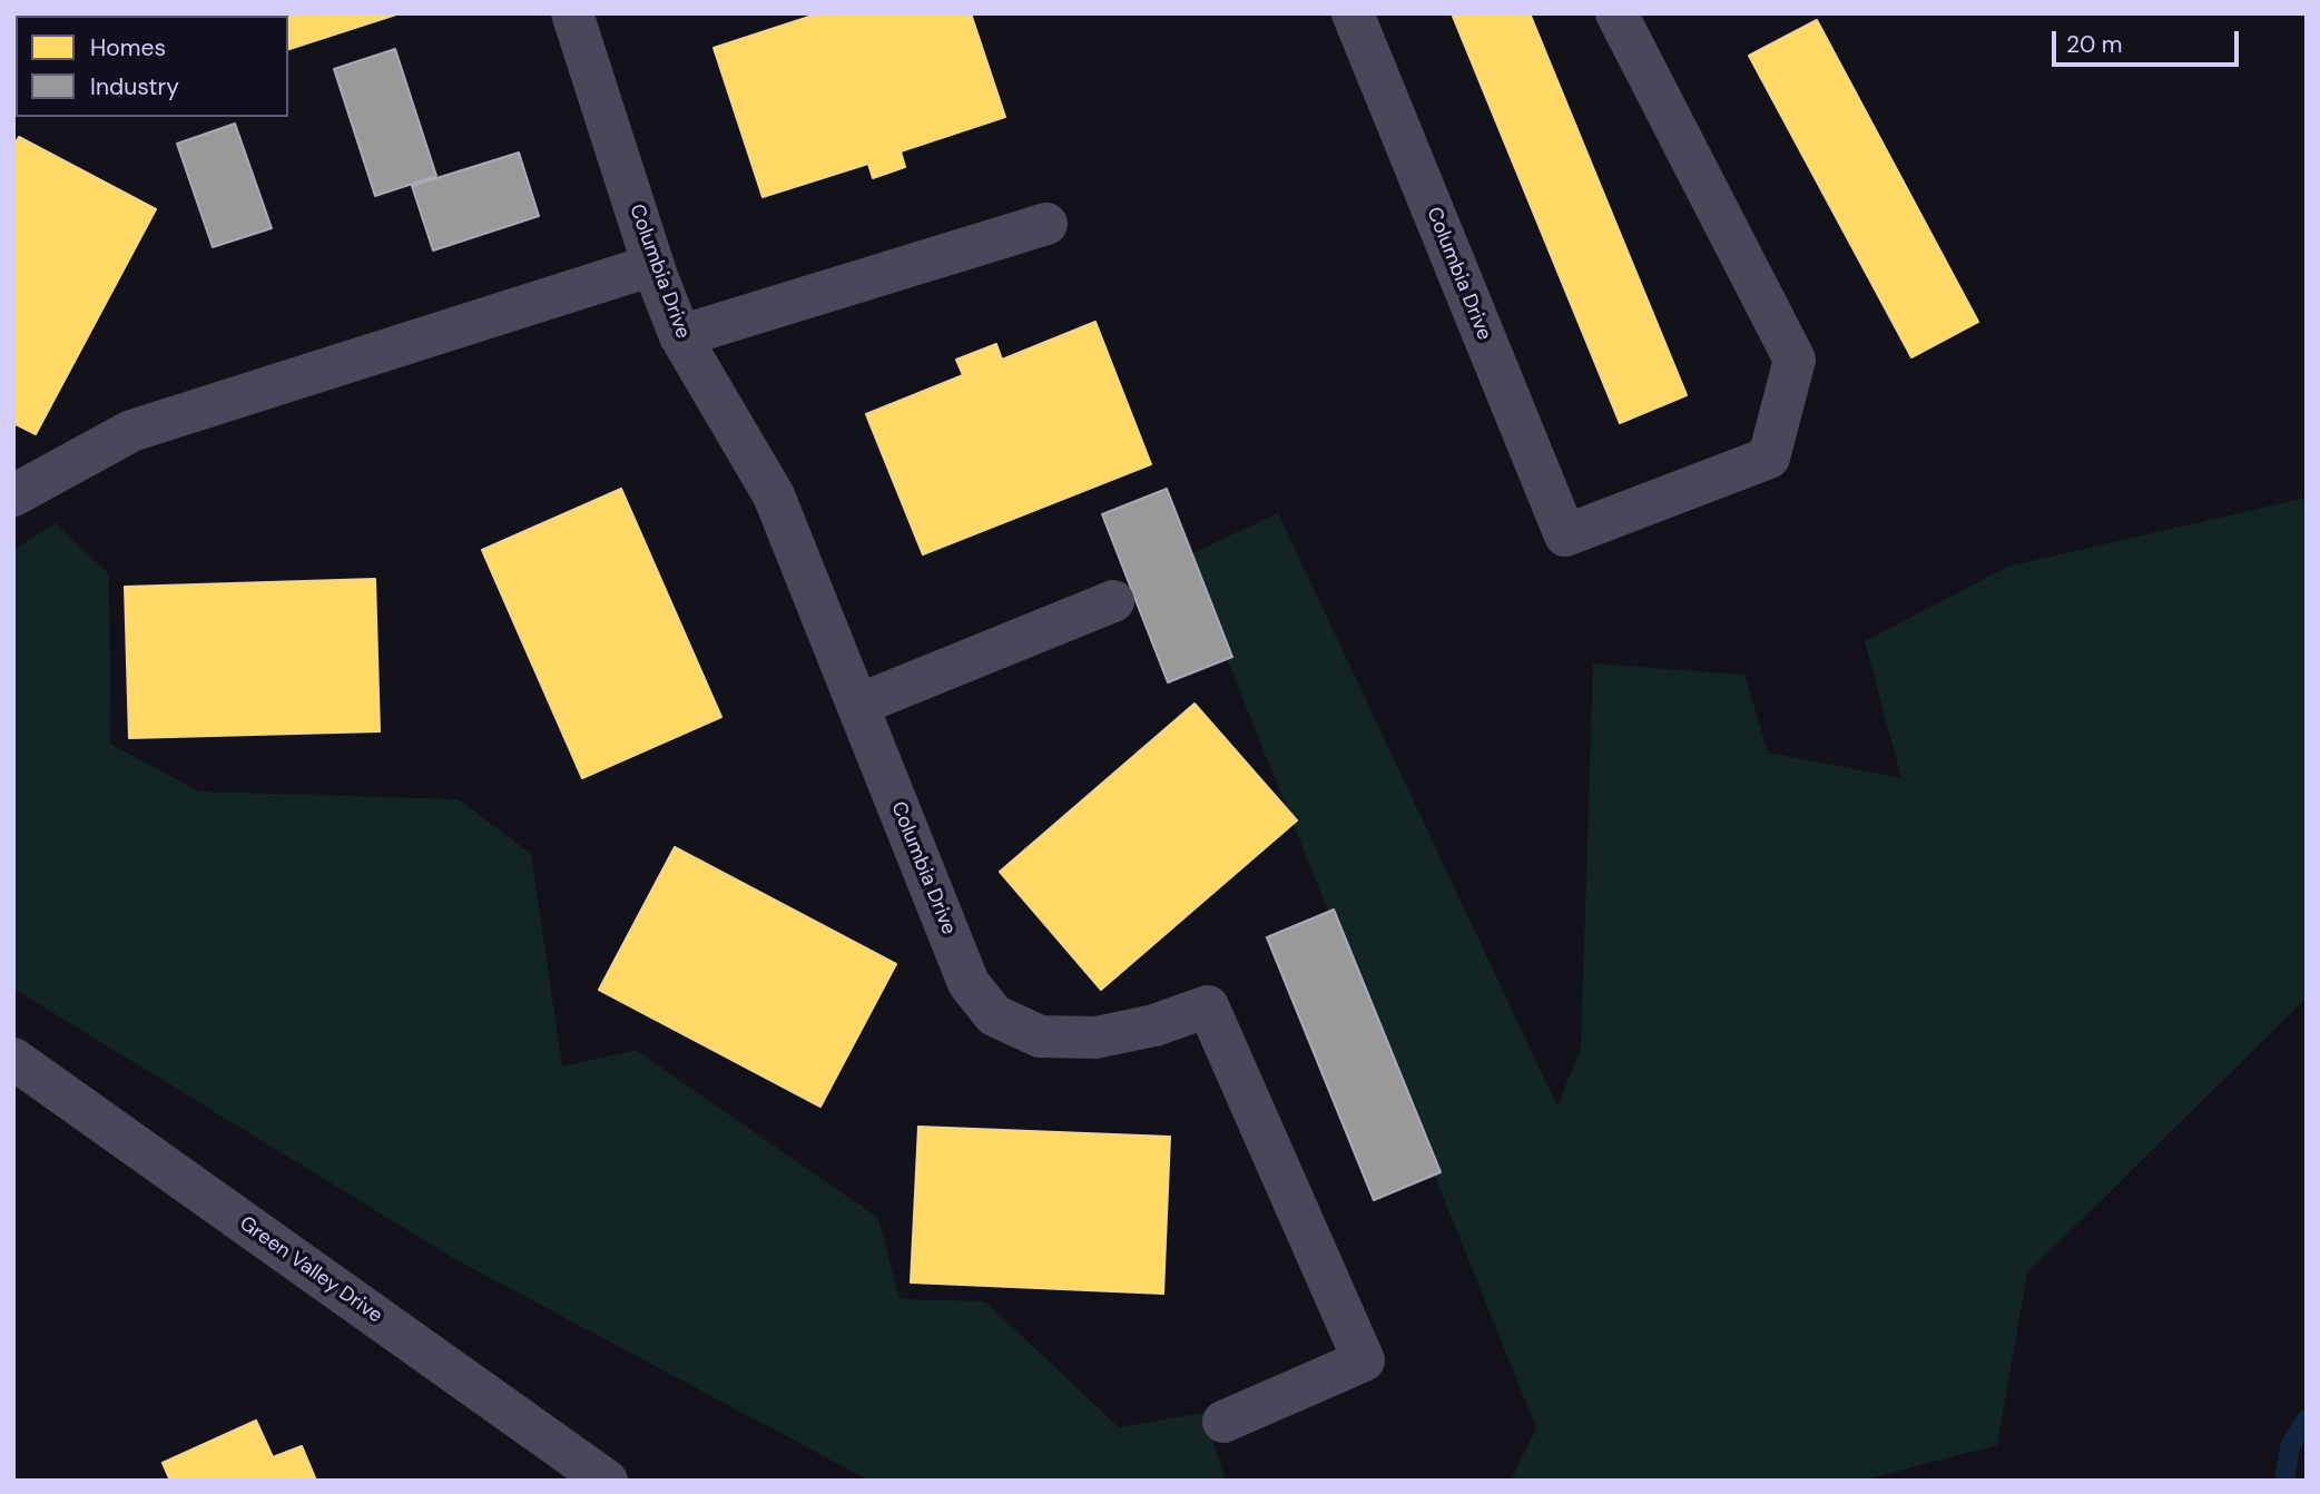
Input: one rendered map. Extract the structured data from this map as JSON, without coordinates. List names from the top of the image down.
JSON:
{
  "streets": {
    "street": ["Columbia Drive", "Green Valley Drive"]
  },
  "legend": ["Homes", "Industry"],
  "scale_bar": "20 m"
}
